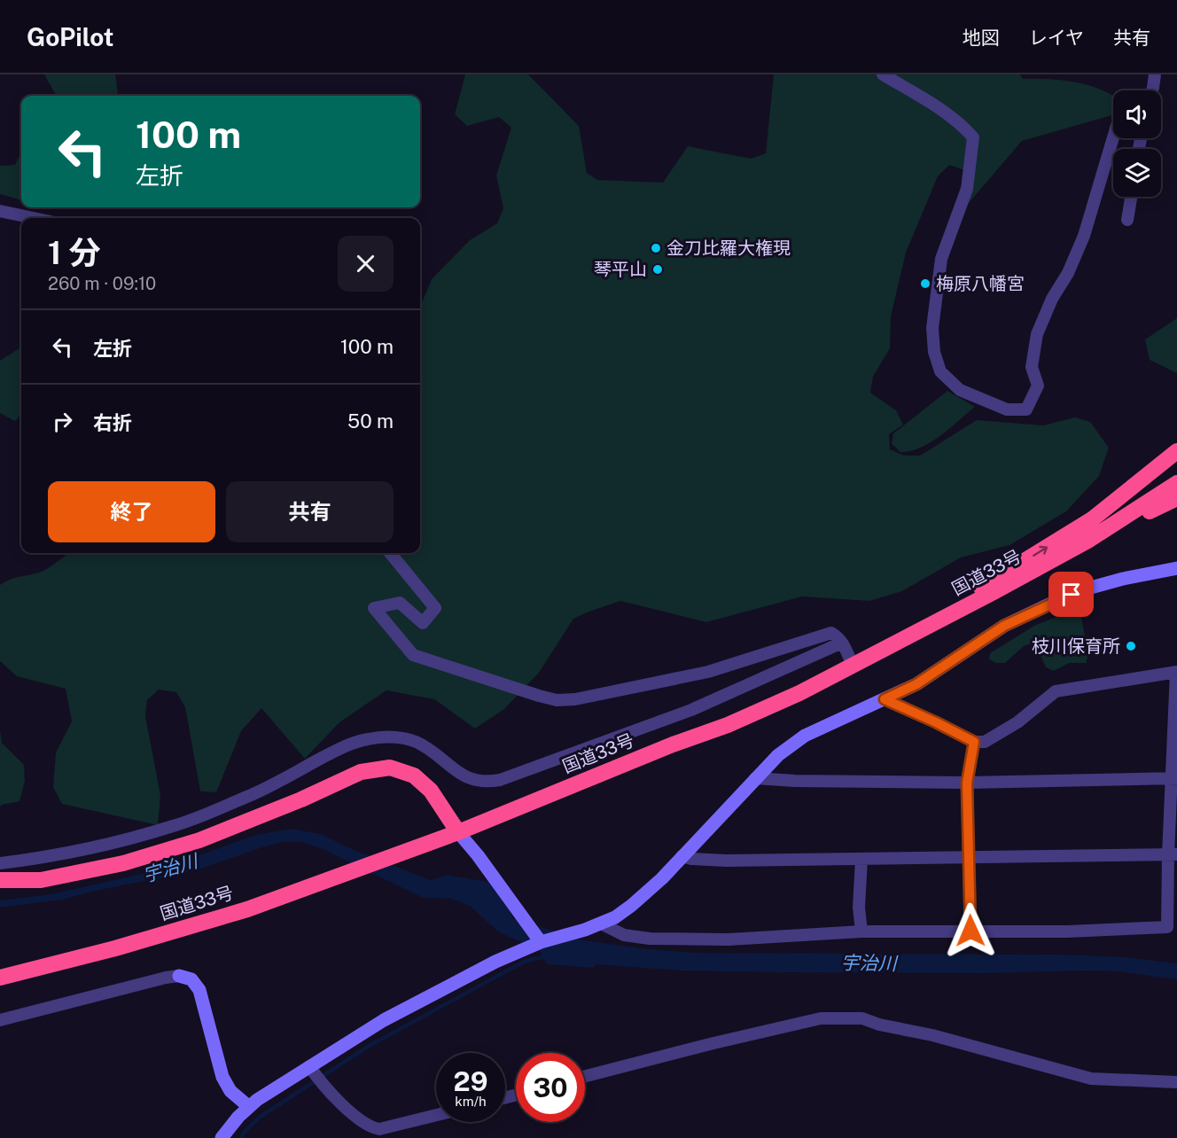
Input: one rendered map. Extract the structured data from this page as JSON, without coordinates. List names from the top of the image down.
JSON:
{
  "streets": {
    "highway": ["国道33号"]
  },
  "water": ["宇治川"],
  "places": [
    "金刀比羅大権現",
    "琴平山",
    "梅原八幡宮",
    "枝川保育所"
  ],
  "page": {
    "header": "GoPilot",
    "nav": ["地図", "レイヤ", "共有"],
    "turn": ["100 m", "左折"],
    "heading": ["1 分", "260 m · 09:10"],
    "list": [
      {
        "name": "左折",
        "value": "100 m"
      },
      {
        "name": "右折",
        "value": "50 m"
      }
    ],
    "buttons": ["終了", "共有"],
    "speed": "29 km/h",
    "limit": "30"
  }
}
